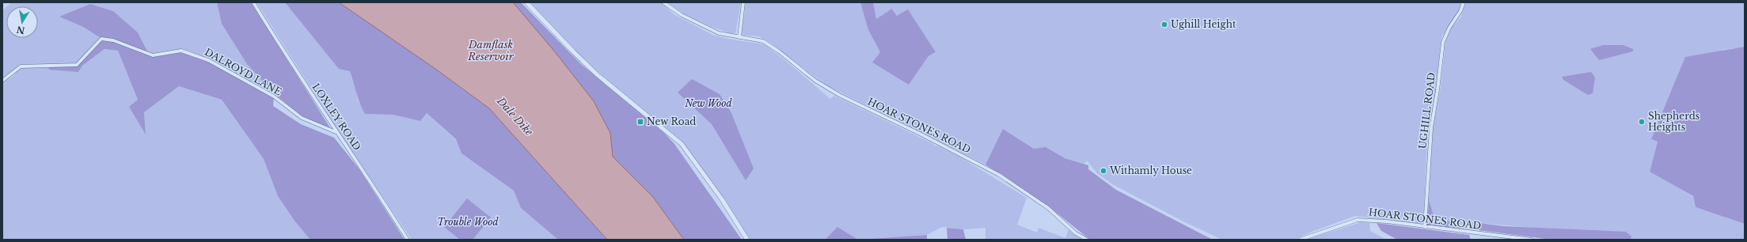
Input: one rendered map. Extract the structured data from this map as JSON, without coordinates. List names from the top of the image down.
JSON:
{
  "streets": {
    "street": [
      "DALROYD LANE",
      "UGHILL ROAD",
      "LOXLEY ROAD",
      "HOAR STONES ROAD"
    ]
  },
  "crossings": [
    ["DALROYD LANE", "LOXLEY ROAD"],
    ["UGHILL ROAD", "HOAR STONES ROAD"]
  ],
  "water": ["Damflask Reservoir", "Dale Dike"],
  "parks": ["New Wood", "Trouble Wood"],
  "places": {
    "other": ["Ughill Height", "Shepherds Heights", "Withamly House"],
    "transit": ["New Road"]
  },
  "north": "bottom"
}
